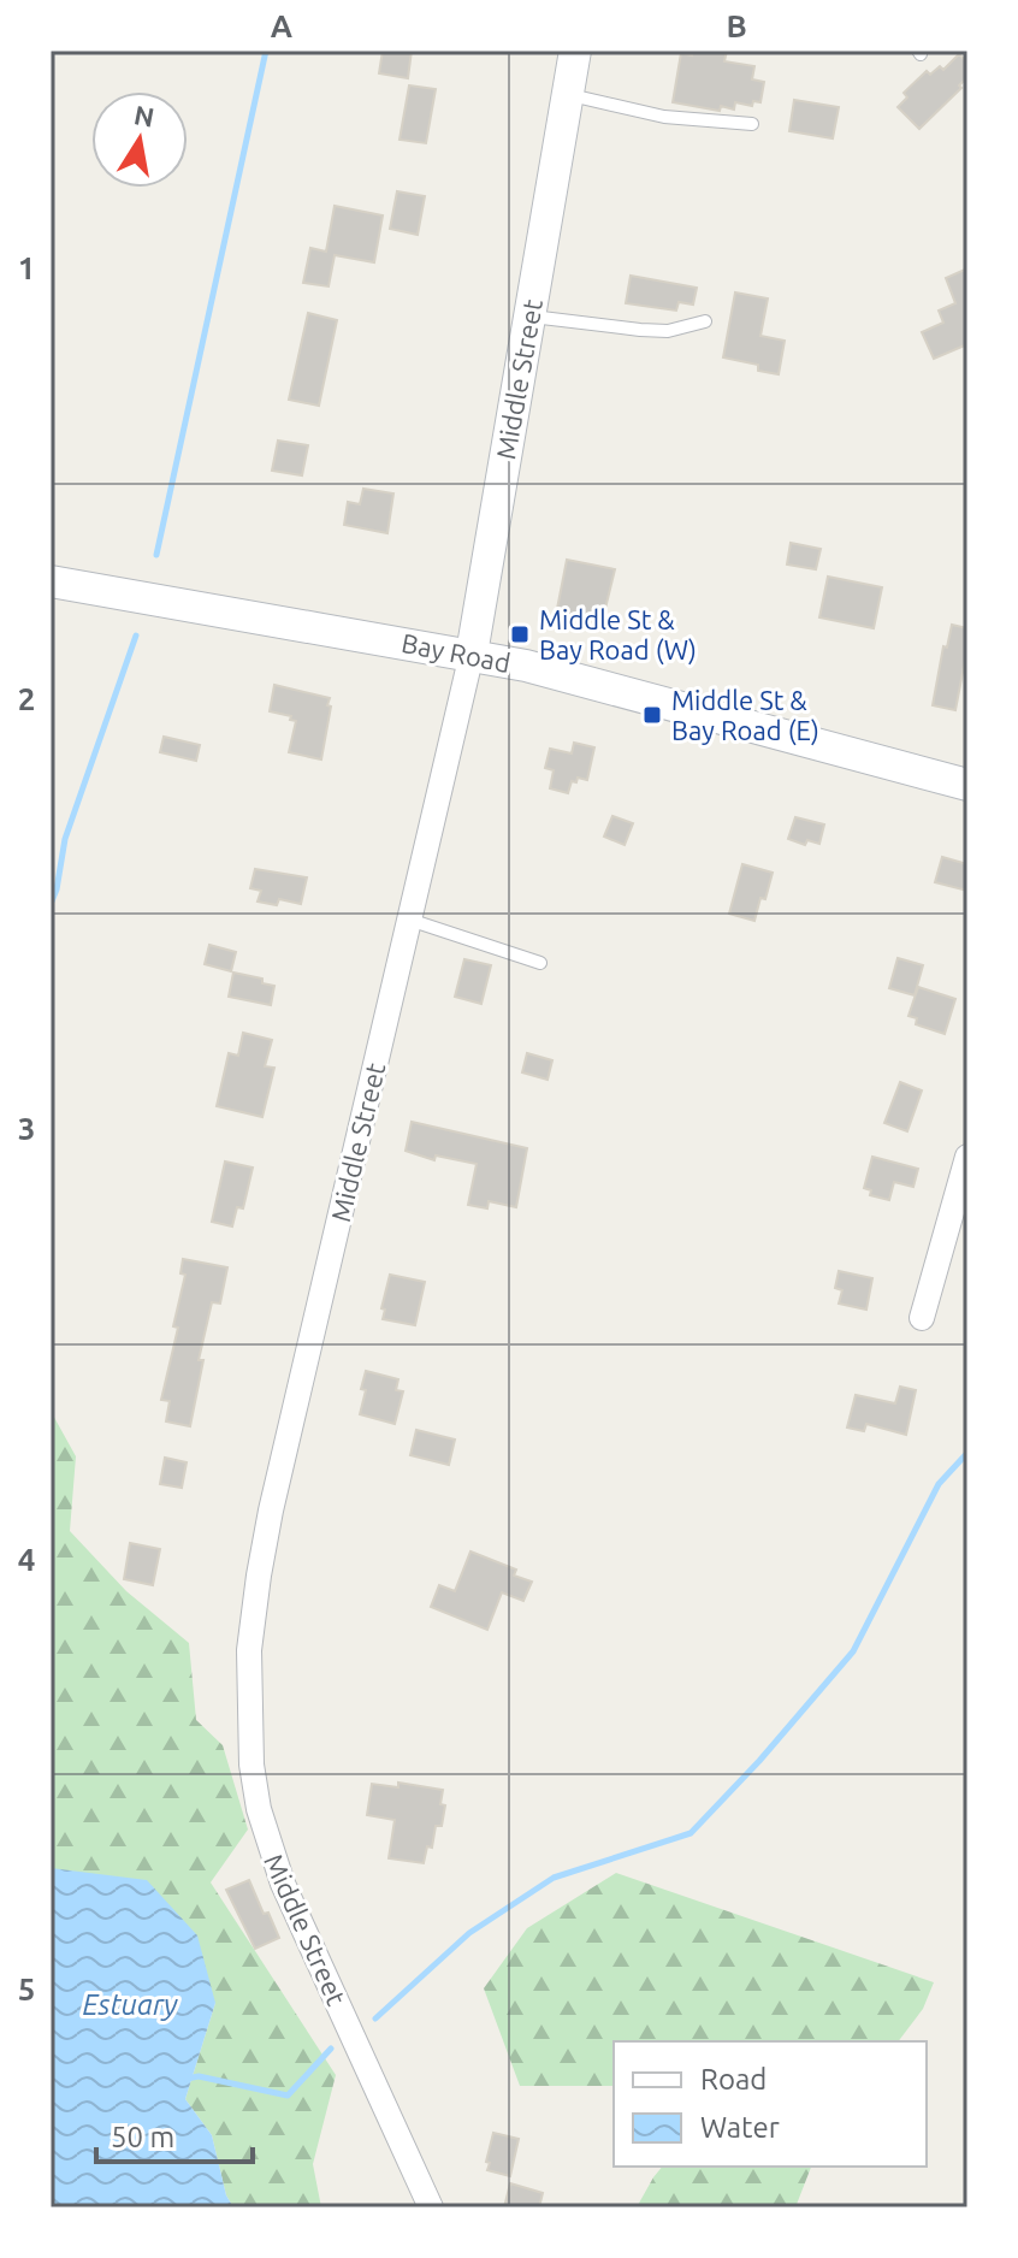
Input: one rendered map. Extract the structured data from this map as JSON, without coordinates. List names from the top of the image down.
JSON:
{
  "streets": {
    "main road": ["Middle Street", "Bay Road"]
  },
  "crossings": [
    ["Middle Street", "Bay Road"]
  ],
  "water": ["Estuary"],
  "places": {
    "transit": ["Middle St & Bay Road (W)", "Middle St & Bay Road (E)"]
  },
  "legend": ["Road", "Water"],
  "scale_bar": "50 m",
  "north": "top",
  "grid": {
    "columns": ["A", "B"],
    "rows": [
      "1",
      "2",
      "3",
      "4",
      "5"
    ]
  }
}
